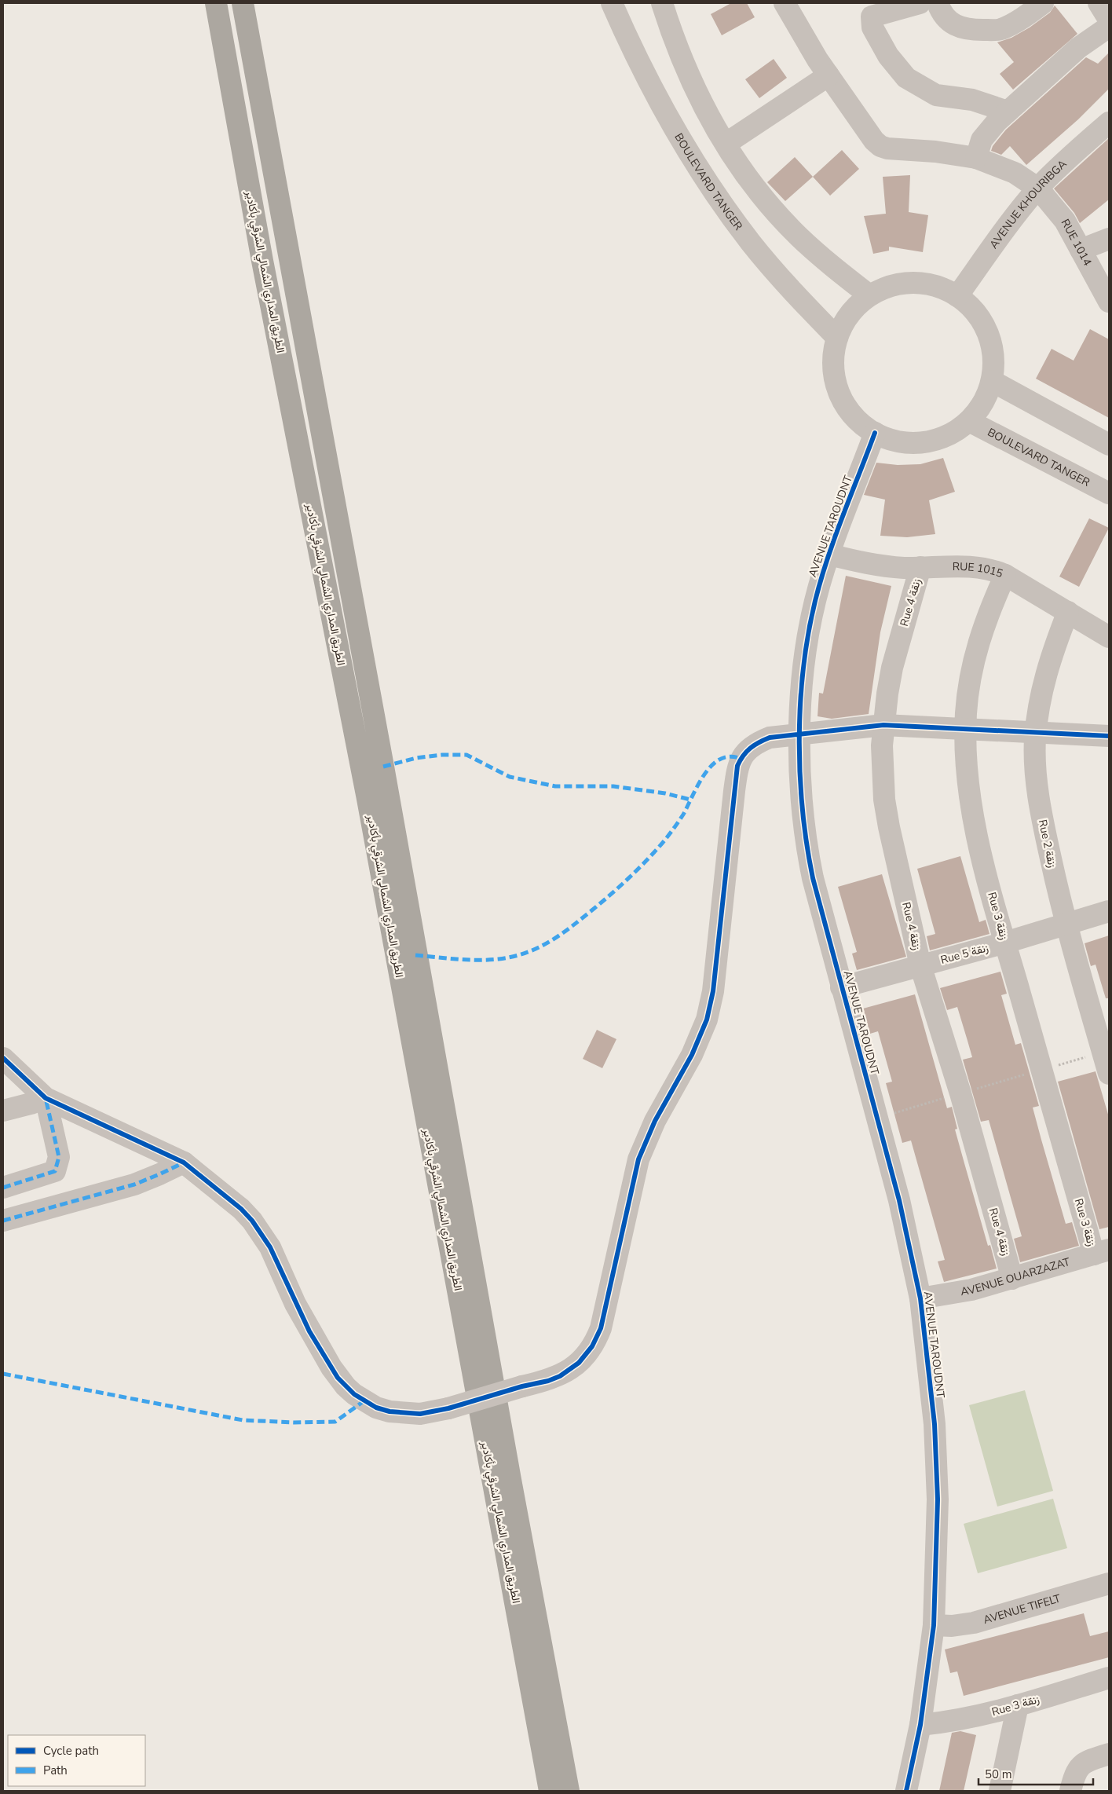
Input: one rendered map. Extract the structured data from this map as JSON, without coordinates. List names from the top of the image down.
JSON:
{
  "streets": {
    "highway": ["الطريق المداري الشمالي الشرقي بأكادير"],
    "street": [
      "BOULEVARD TANGER",
      "AVENUE KHOURIBGA",
      "RUE 1014",
      "AVENUE TAROUDNT",
      "RUE 1015",
      "Rue 4 زنقة",
      "Rue 2 زنقة",
      "Rue 3 زنقة",
      "Rue 5 زنقة",
      "AVENUE OUARZAZAT",
      "AVENUE TIFELT"
    ]
  },
  "crossings": [
    ["AVENUE KHOURIBGA", "RUE 1014"],
    ["AVENUE TAROUDNT", "RUE 1015"],
    ["AVENUE TAROUDNT", "Rue 3 زنقة"],
    ["AVENUE TAROUDNT", "Rue 5 زنقة"],
    ["AVENUE TAROUDNT", "AVENUE OUARZAZAT"],
    ["AVENUE TAROUDNT", "AVENUE TIFELT"],
    ["RUE 1015", "Rue 4 زنقة"],
    ["RUE 1015", "Rue 2 زنقة"],
    ["RUE 1015", "Rue 3 زنقة"],
    ["Rue 4 زنقة", "Rue 5 زنقة"],
    ["Rue 4 زنقة", "AVENUE OUARZAZAT"],
    ["Rue 2 زنقة", "Rue 5 زنقة"],
    ["Rue 3 زنقة", "Rue 5 زنقة"],
    ["Rue 3 زنقة", "AVENUE OUARZAZAT"]
  ],
  "legend": ["Cycle path", "Path"],
  "scale_bar": "50 m"
}
